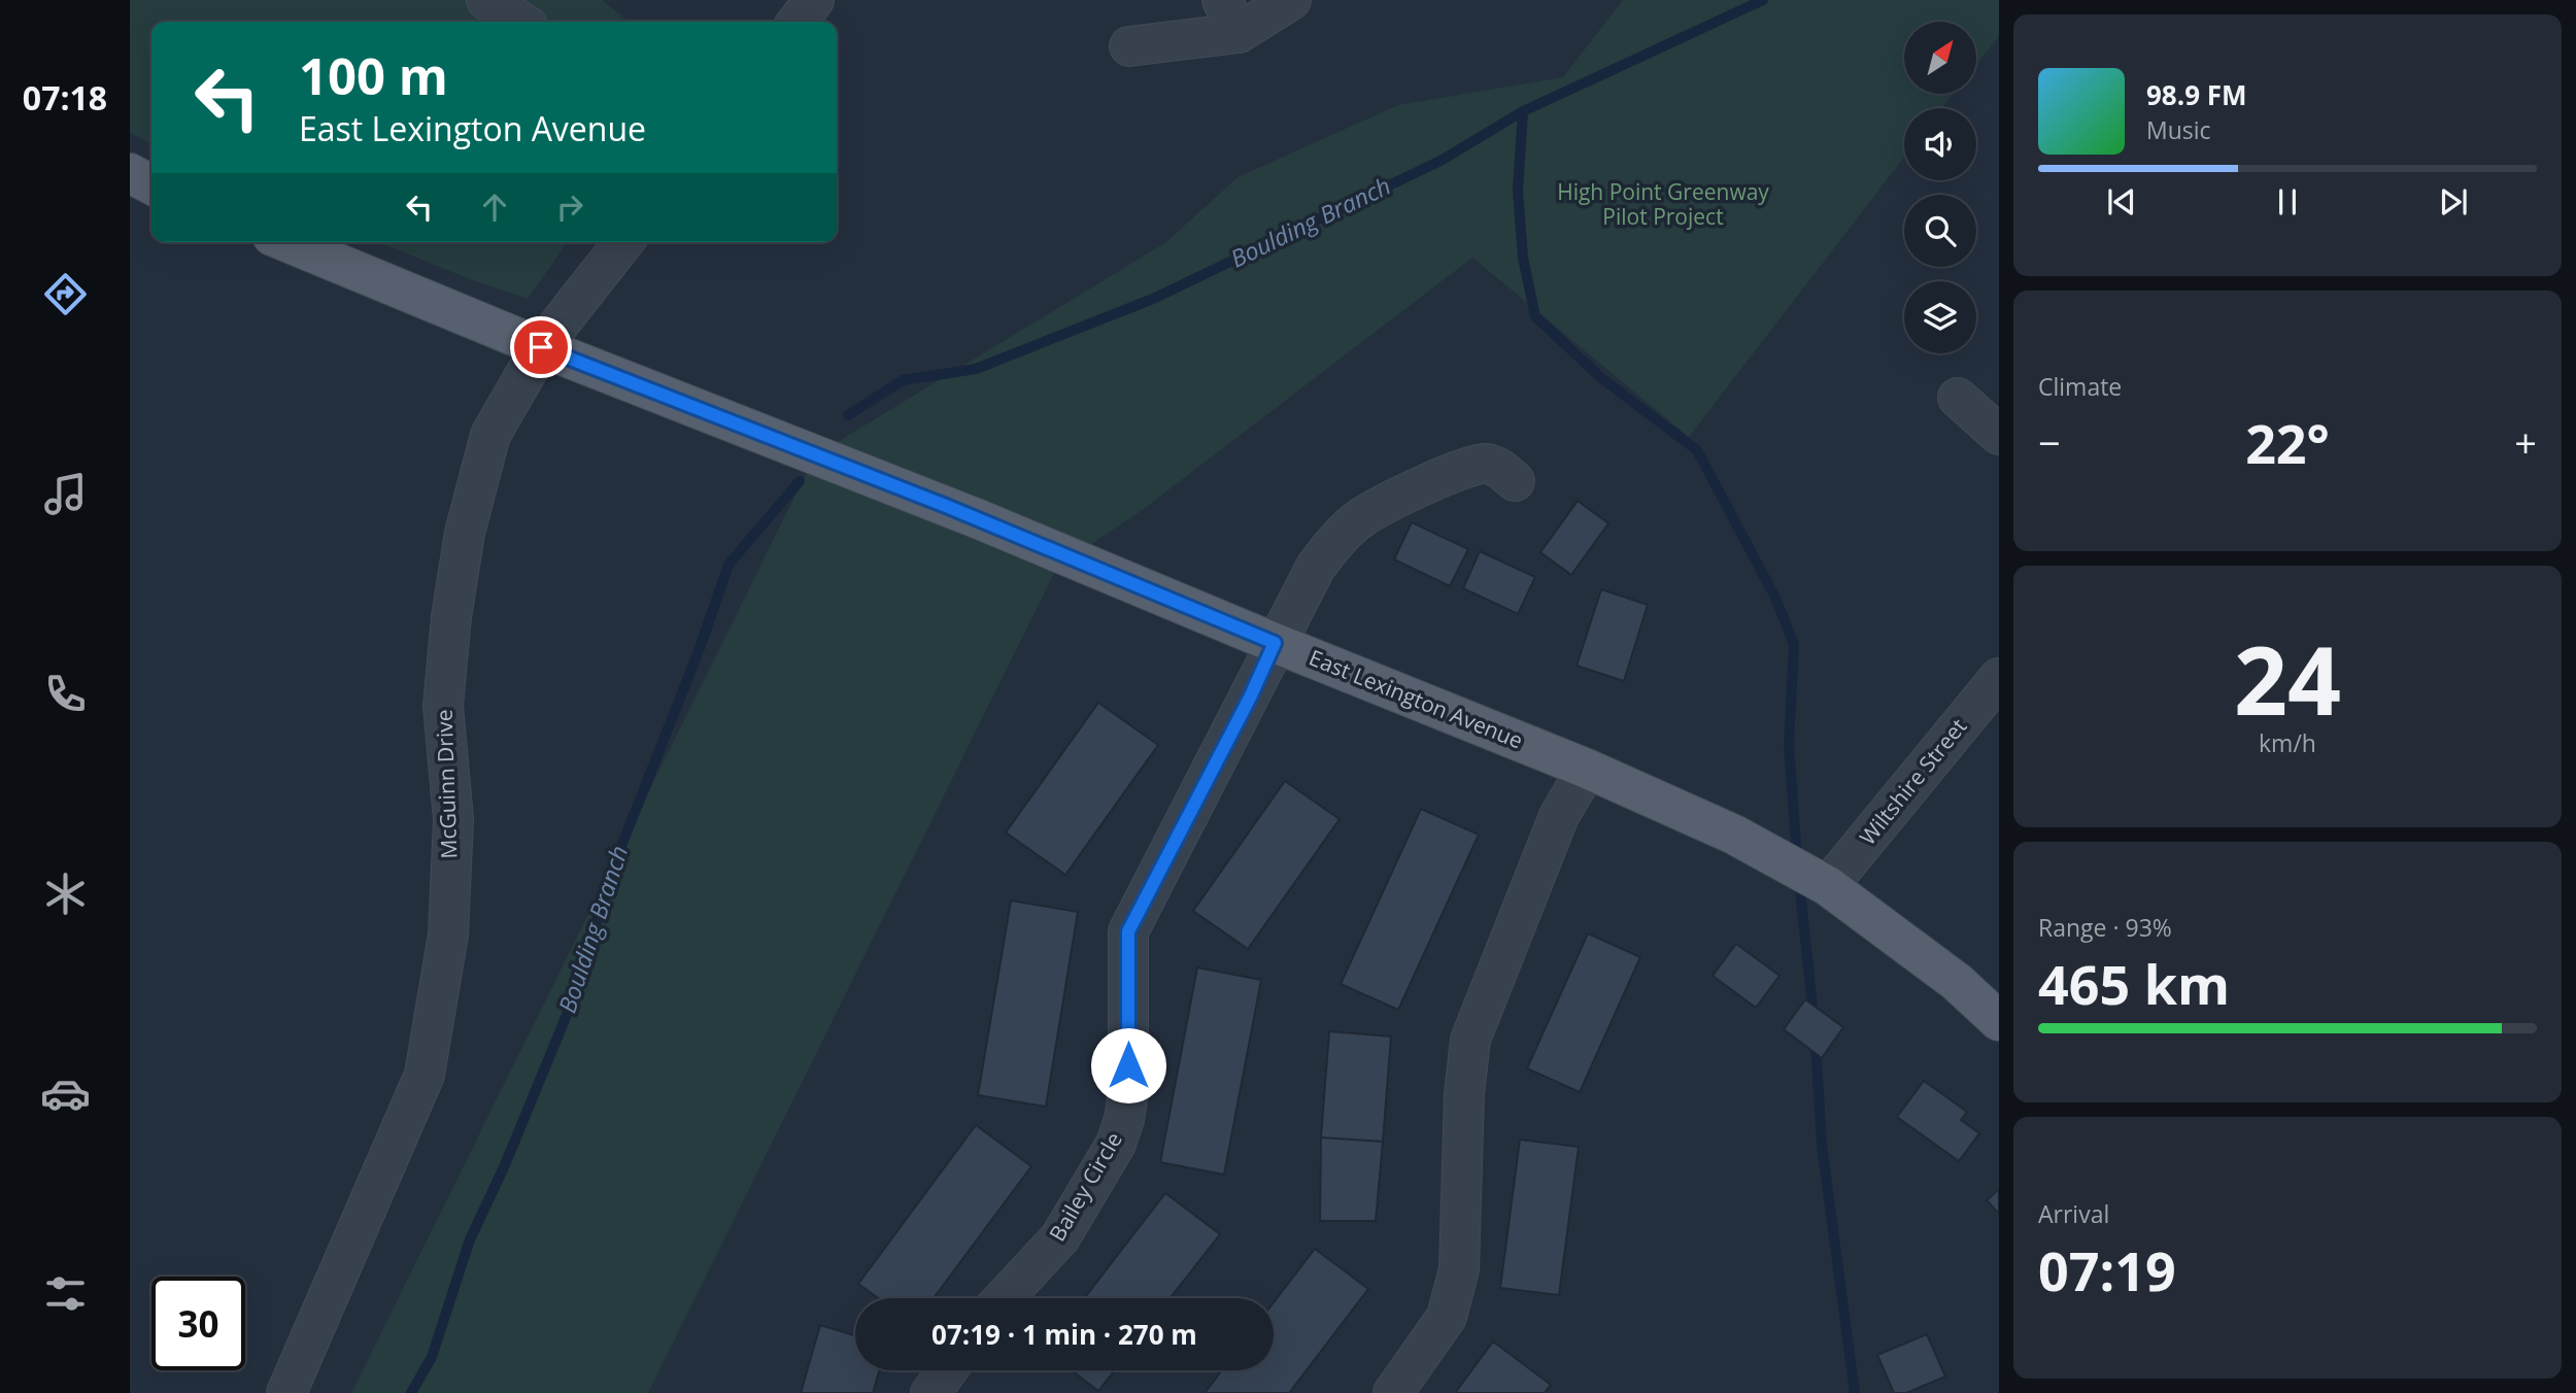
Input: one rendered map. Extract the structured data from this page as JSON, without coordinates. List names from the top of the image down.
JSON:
{
  "streets": {
    "main road": ["East Lexington Avenue"],
    "street": ["Wiltshire Street", "McGuinn Drive", "Bailey Circle"]
  },
  "crossings": [
    ["East Lexington Avenue", "Wiltshire Street"],
    ["East Lexington Avenue", "McGuinn Drive"],
    ["East Lexington Avenue", "Bailey Circle"]
  ],
  "water": ["Boulding Branch"],
  "parks": ["High Point Greenway Pilot Project"],
  "north": "top right",
  "page": {
    "tabs": "07:18",
    "turn": ["100 m", "East Lexington Avenue"],
    "song": ["98.9 FM", "Music"],
    "tile": [
      "Climate",
      ["24", "km/h"],
      ["Range · 93%", "465 km"],
      ["Arrival", "07:19"]
    ],
    "heat": ["−", "22°", "+"],
    "limit": "30",
    "trip": "07:19 · 1 min · 270 m"
  }
}
